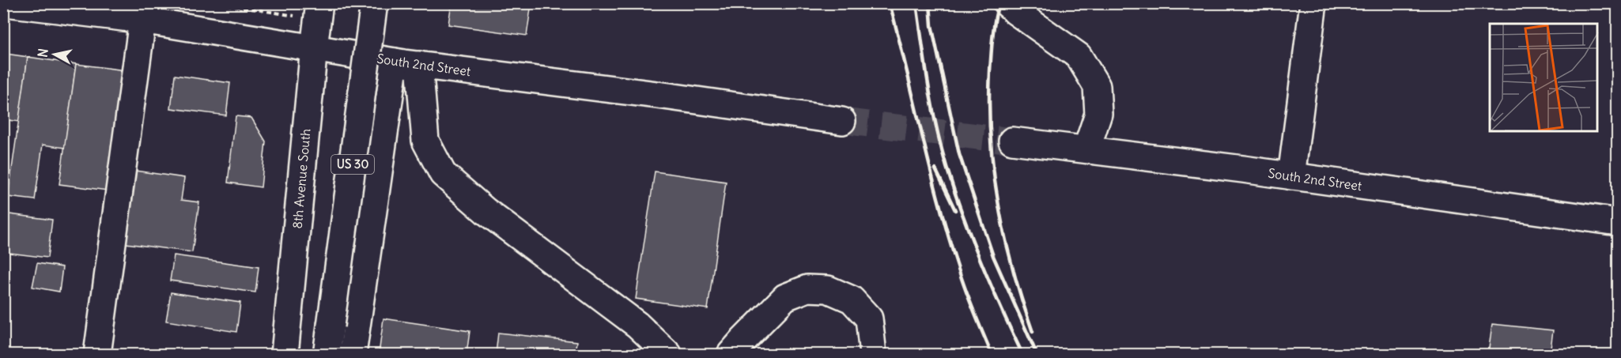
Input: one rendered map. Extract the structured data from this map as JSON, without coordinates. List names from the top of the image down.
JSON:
{
  "streets": {
    "main road": ["South 2nd Street", "US 30", "8th Avenue South"]
  },
  "crossings": [
    ["South 2nd Street", "8th Avenue South"]
  ],
  "north": "left"
}
